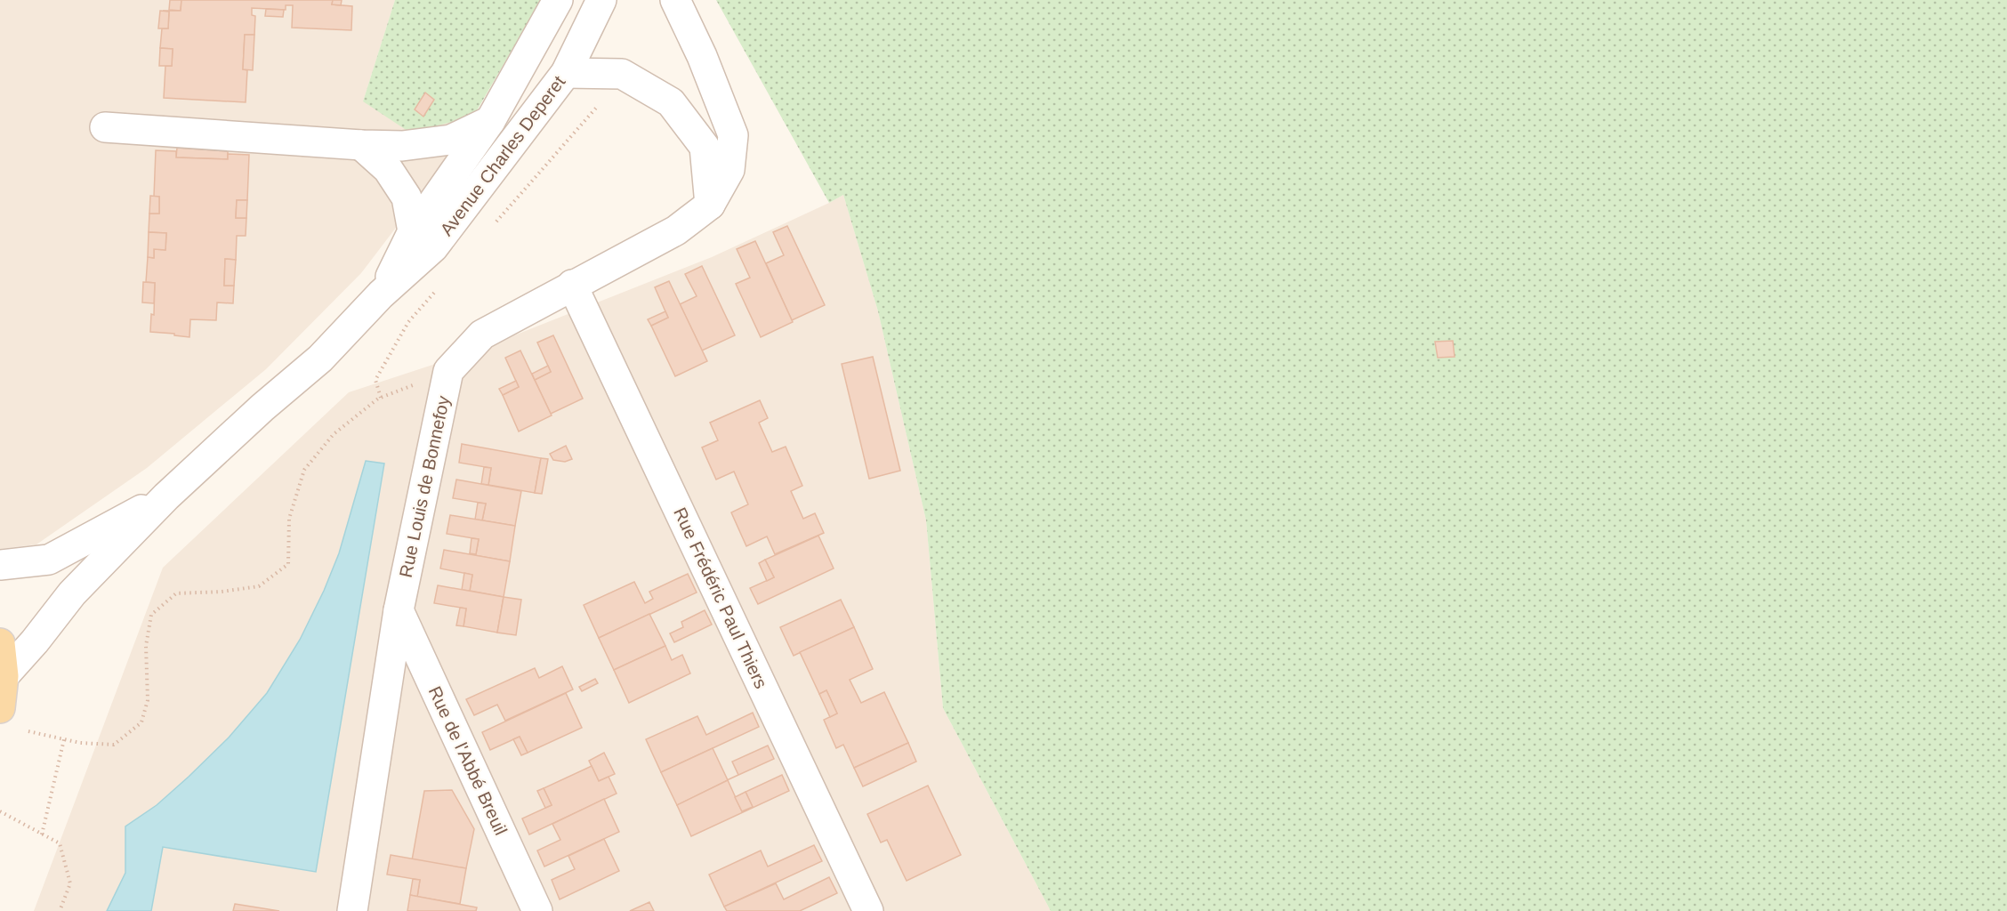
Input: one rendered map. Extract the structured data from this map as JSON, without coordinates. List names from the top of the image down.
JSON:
{
  "streets": {
    "street": [
      "Avenue Charles Deperet",
      "Rue Louis de Bonnefoy",
      "Rue Frédéric Paul Thiers",
      "Rue de l'Abbé Breuil"
    ]
  },
  "crossings": [
    ["Rue Louis de Bonnefoy", "Rue Frédéric Paul Thiers"],
    ["Rue Louis de Bonnefoy", "Rue de l'Abbé Breuil"]
  ]
}
